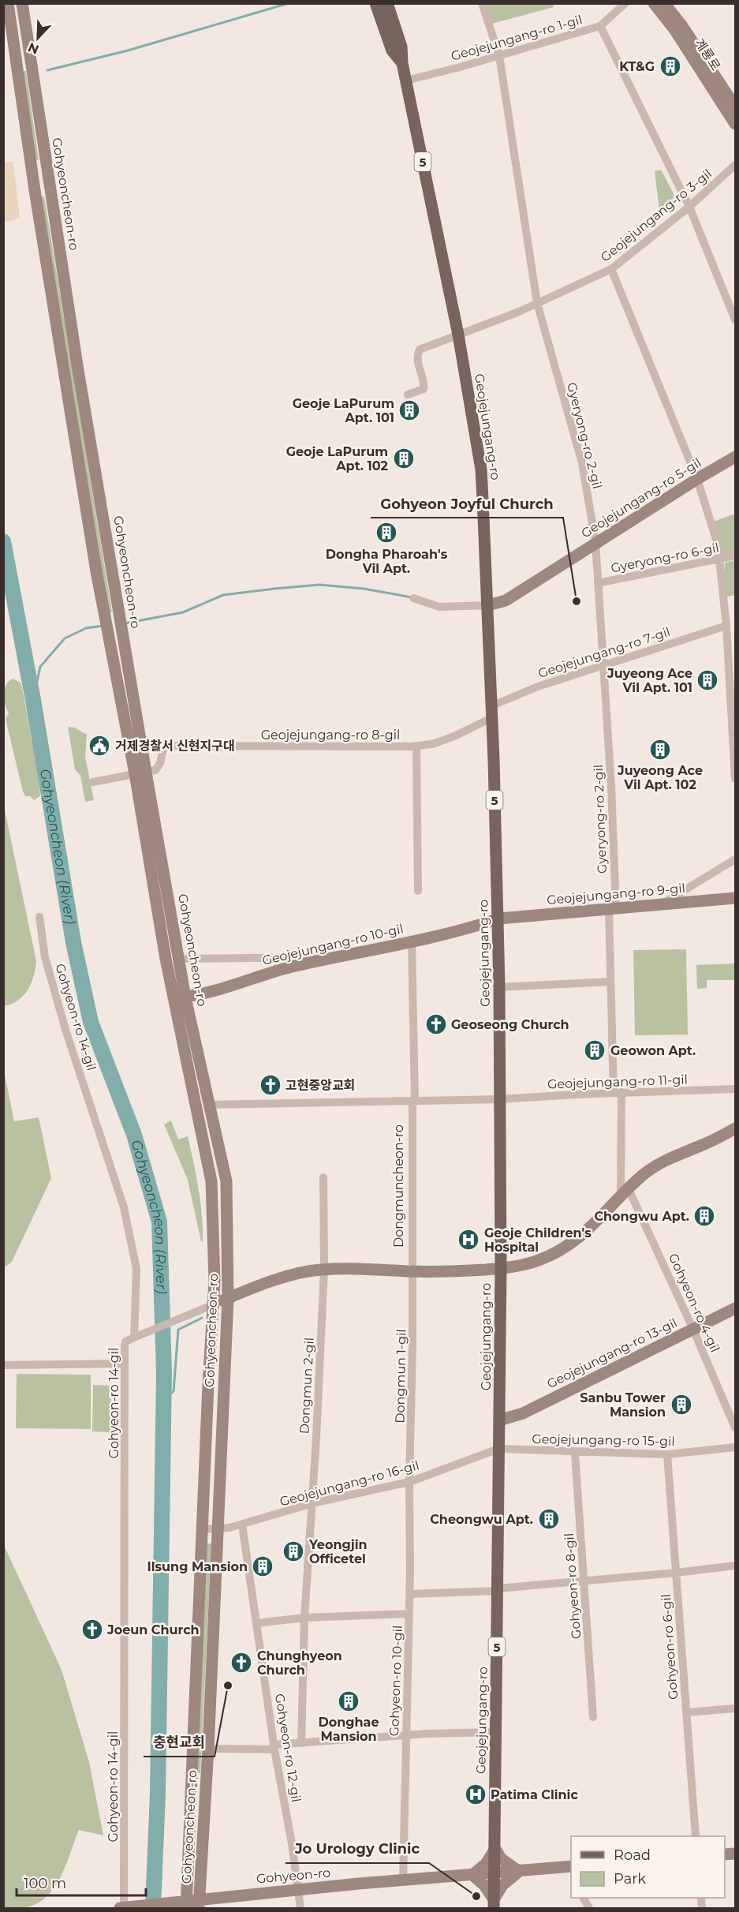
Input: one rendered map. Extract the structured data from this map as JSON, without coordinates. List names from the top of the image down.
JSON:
{
  "streets": {
    "main road": ["5", "Geojejungang-ro"],
    "street": [
      "Geojejungang-ro 1-gil",
      "계룡로",
      "Gohyeoncheon-ro",
      "Geojejungang-ro 3-gil",
      "Gyeryong-ro 2-gil",
      "Geojejungang-ro 5-gil",
      "Gyeryong-ro 6-gil",
      "Geojejungang-ro 7-gil",
      "Geojejungang-ro 8-gil",
      "Geojejungang-ro 9-gil",
      "Geojejungang-ro 10-gil",
      "Gohyeon-ro 14-gil",
      "Geojejungang-ro 11-gil",
      "Dongmuncheon-ro",
      "Gohyeon-ro 4-gil",
      "Geojejungang-ro 13-gil",
      "Dongmun 1-gil",
      "Dongmun 2-gil",
      "Geojejungang-ro 15-gil",
      "Geojejungang-ro 16-gil",
      "Gohyeon-ro 8-gil",
      "Gohyeon-ro 6-gil",
      "Gohyeon-ro 10-gil",
      "Gohyeon-ro 12-gil",
      "Gohyeon-ro"
    ]
  },
  "crossings": [
    ["Geojejungang-ro 1-gil", "Geojejungang-ro"],
    ["Geojejungang-ro 1-gil", "Gyeryong-ro 2-gil"],
    ["Gohyeoncheon-ro", "Geojejungang-ro 8-gil"],
    ["Gohyeoncheon-ro", "Geojejungang-ro 10-gil"],
    ["Gohyeoncheon-ro", "Geojejungang-ro 11-gil"],
    ["Gohyeoncheon-ro", "Geojejungang-ro 16-gil"],
    ["Gohyeoncheon-ro", "Gohyeon-ro"],
    ["Geojejungang-ro 3-gil", "Geojejungang-ro"],
    ["Geojejungang-ro 3-gil", "Gyeryong-ro 2-gil"],
    ["Geojejungang-ro", "Geojejungang-ro 5-gil"],
    ["Geojejungang-ro", "Geojejungang-ro 7-gil"],
    ["Geojejungang-ro", "Geojejungang-ro 8-gil"],
    ["Geojejungang-ro", "Geojejungang-ro 9-gil"],
    ["Geojejungang-ro", "Geojejungang-ro 10-gil"],
    ["Geojejungang-ro", "Geojejungang-ro 11-gil"],
    ["Geojejungang-ro", "Geojejungang-ro 13-gil"],
    ["Geojejungang-ro", "Geojejungang-ro 15-gil"],
    ["Geojejungang-ro", "Geojejungang-ro 16-gil"],
    ["Geojejungang-ro", "Gohyeon-ro"],
    ["Gyeryong-ro 2-gil", "Geojejungang-ro 5-gil"],
    ["Gyeryong-ro 2-gil", "Gyeryong-ro 6-gil"],
    ["Gyeryong-ro 2-gil", "Geojejungang-ro 7-gil"],
    ["Gyeryong-ro 2-gil", "Geojejungang-ro 9-gil"],
    ["Gyeryong-ro 2-gil", "Geojejungang-ro 11-gil"],
    ["Gyeryong-ro 2-gil", "Gohyeon-ro 4-gil"],
    ["Geojejungang-ro 9-gil", "Geojejungang-ro 10-gil"],
    ["Geojejungang-ro 10-gil", "Dongmuncheon-ro"],
    ["Gohyeon-ro 14-gil", "Gohyeon-ro"],
    ["Geojejungang-ro 11-gil", "Dongmuncheon-ro"],
    ["Dongmuncheon-ro", "Dongmun 1-gil"],
    ["Gohyeon-ro 4-gil", "Geojejungang-ro 13-gil"],
    ["Dongmun 1-gil", "Geojejungang-ro 16-gil"],
    ["Dongmun 1-gil", "Gohyeon-ro 10-gil"],
    ["Dongmun 2-gil", "Geojejungang-ro 16-gil"],
    ["Geojejungang-ro 15-gil", "Geojejungang-ro 16-gil"],
    ["Geojejungang-ro 15-gil", "Gohyeon-ro 8-gil"],
    ["Geojejungang-ro 15-gil", "Gohyeon-ro 6-gil"],
    ["Geojejungang-ro 16-gil", "Gohyeon-ro 10-gil"],
    ["Geojejungang-ro 16-gil", "Gohyeon-ro 12-gil"],
    ["Gohyeon-ro 10-gil", "Gohyeon-ro"],
    ["Gohyeon-ro 12-gil", "Gohyeon-ro"]
  ],
  "water": ["Gohyeoncheon (River)"],
  "places": {
    "building": [
      "KT&G",
      "Geoje LaPurum Apt. 101",
      "Geoje LaPurum Apt. 102",
      "Dongha Pharoah's Vil Apt.",
      "Juyeong Ace Vil Apt. 101",
      "Juyeong Ace Vil Apt. 102",
      "Geowon Apt.",
      "Chongwu Apt.",
      "Sanbu Tower Mansion",
      "Cheongwu Apt.",
      "Yeongjin Officetel",
      "Ilsung Mansion",
      "Donghae Mansion"
    ],
    "other": ["Gohyeon Joyful Church", "충현교회", "Jo Urology Clinic"],
    "public building": ["거제경찰서 신현지구대"],
    "church": [
      "Geoseong Church",
      "고현중앙교회",
      "Joeun Church",
      "Chunghyeon Church"
    ],
    "hospital": ["Geoje Children's Hospital", "Patima Clinic"]
  },
  "legend": ["Road", "Park"],
  "scale_bar": "100 m",
  "north": "bottom left"
}
